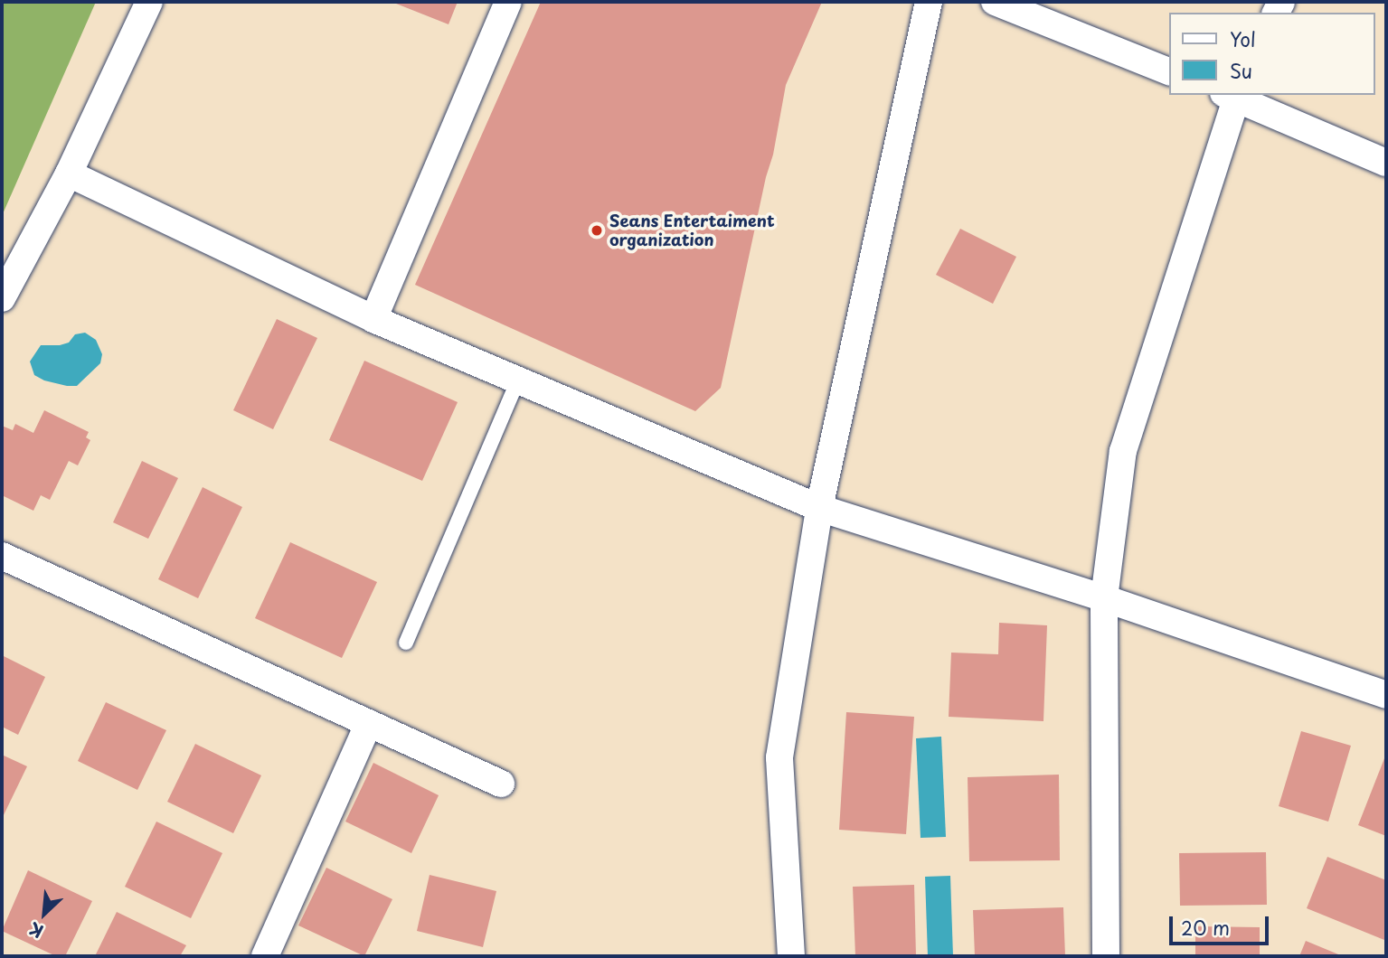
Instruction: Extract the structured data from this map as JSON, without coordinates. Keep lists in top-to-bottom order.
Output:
{
  "places": ["Seans Entertaiment organization"],
  "legend": ["Yol", "Su"],
  "scale_bar": "20 m",
  "north": "bottom left"
}
